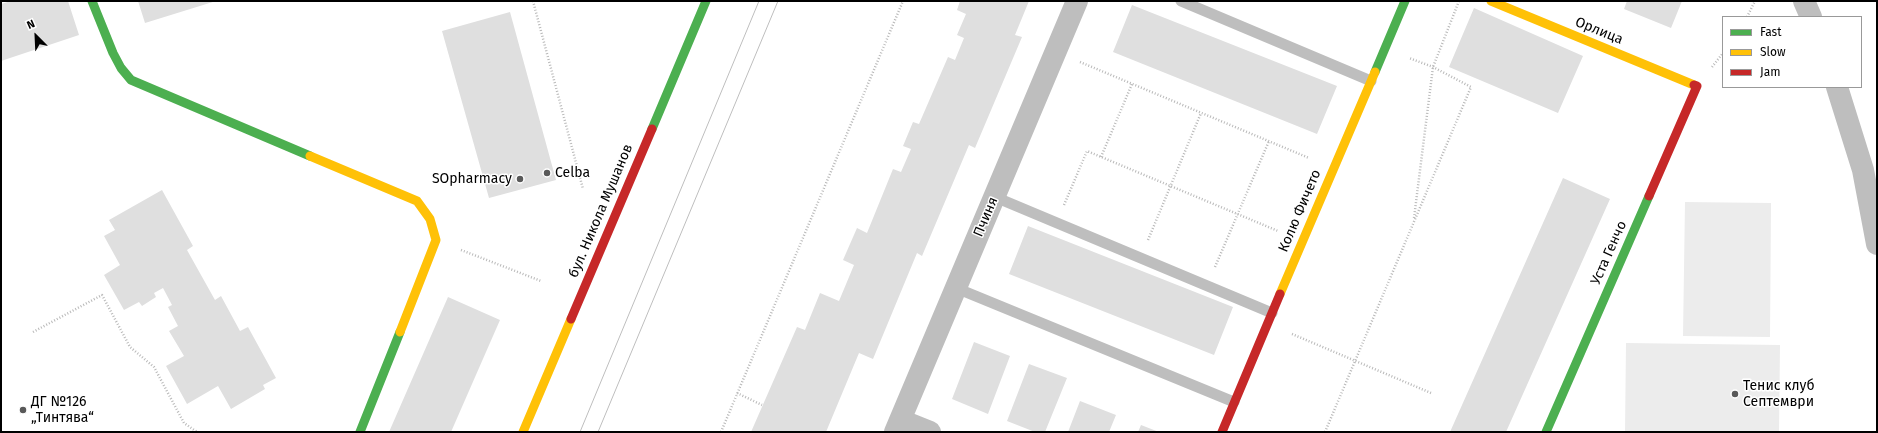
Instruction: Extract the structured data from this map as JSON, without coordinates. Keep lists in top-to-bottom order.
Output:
{
  "streets": {
    "street": [
      "Орлица",
      "бул. Никола Мушанов",
      "Колю Фичето",
      "Пчиня",
      "Уста Генчо"
    ]
  },
  "crossings": [
    ["Орлица", "Уста Генчо"]
  ],
  "places": [
    "Celba",
    "SOpharmacy",
    "Тенис клуб Септември",
    "ДГ №126 „Тинтява“"
  ],
  "legend": ["Fast", "Slow", "Jam"],
  "north": "top left"
}
